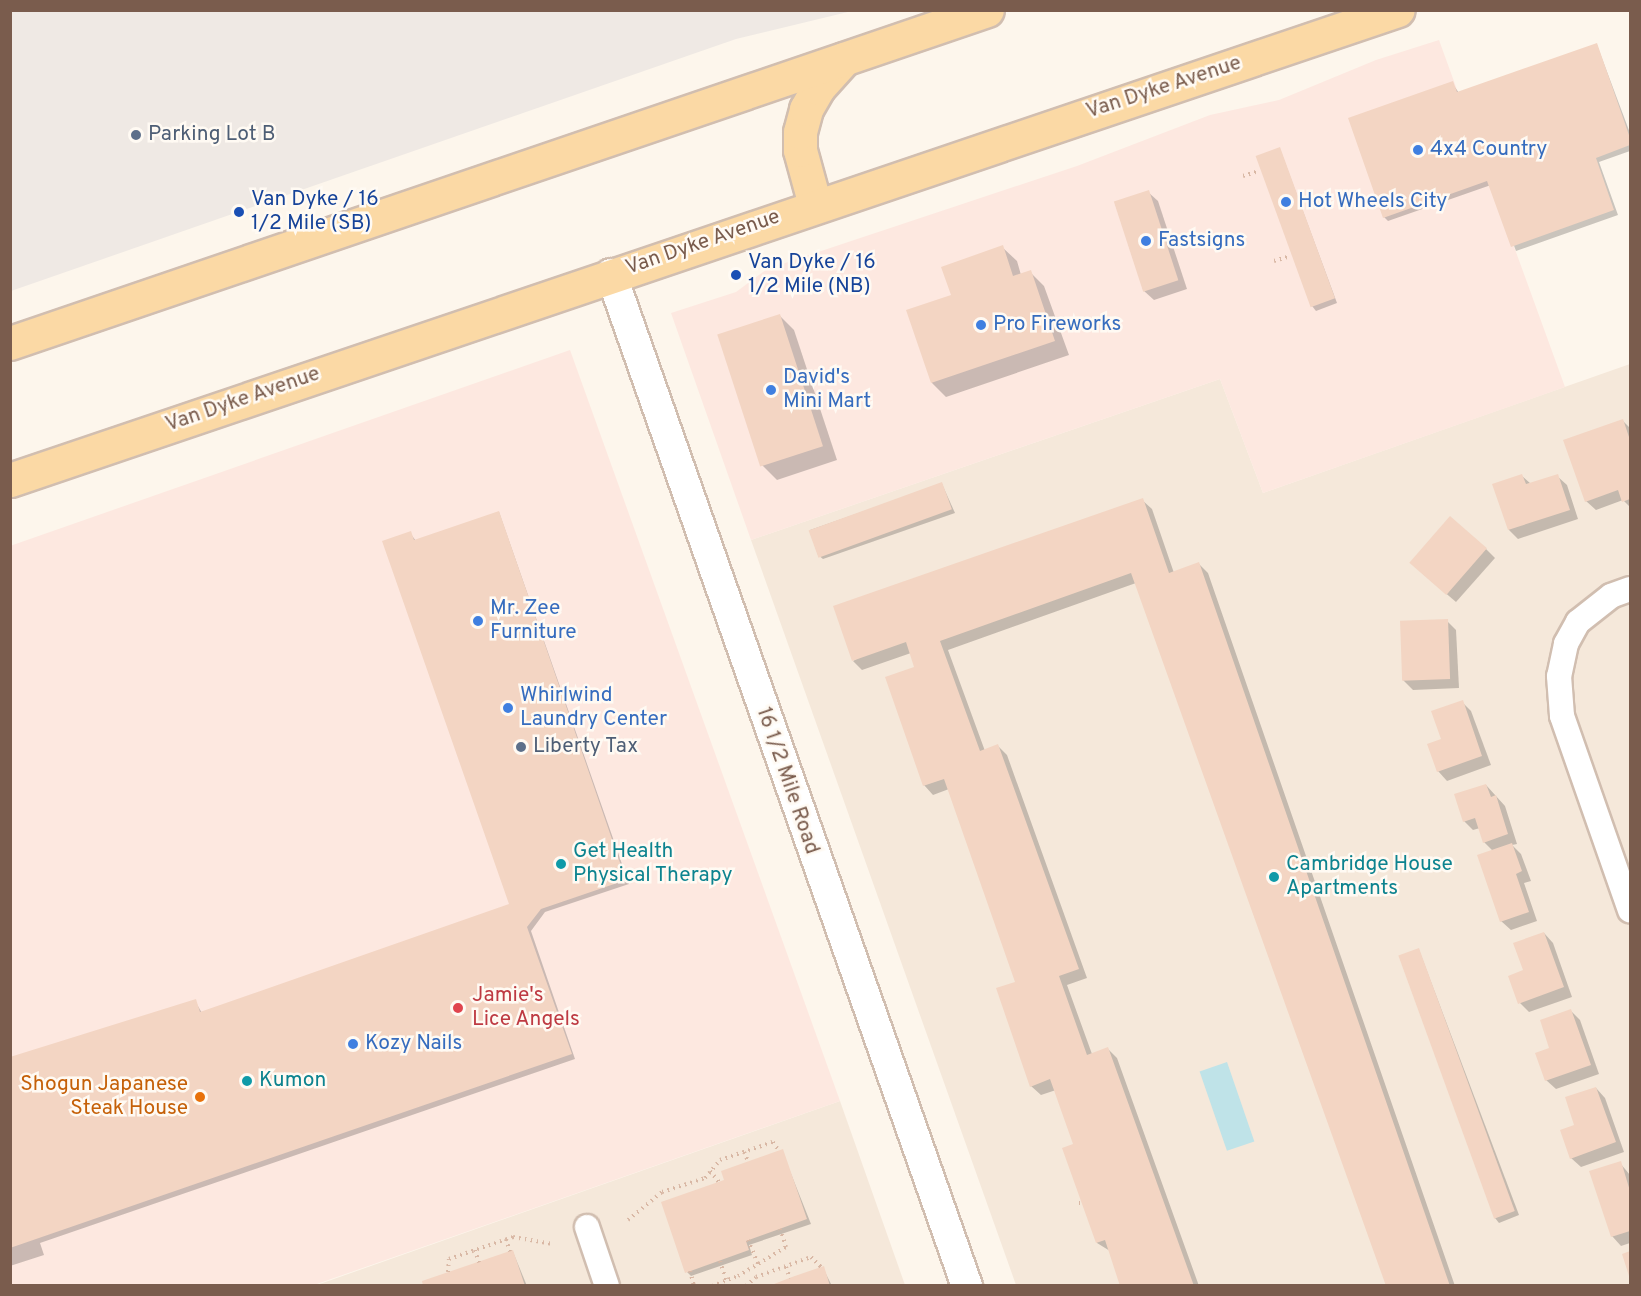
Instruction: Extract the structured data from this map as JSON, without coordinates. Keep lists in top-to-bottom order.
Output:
{
  "streets": {
    "main road": ["Van Dyke Avenue"],
    "street": ["16 1/2 Mile Road"]
  },
  "crossings": [
    ["Van Dyke Avenue", "16 1/2 Mile Road"]
  ],
  "places": [
    "Parking Lot B",
    "4x4 Country",
    "Hot Wheels City",
    "Van Dyke / 16 1/2 Mile (SB)",
    "Fastsigns",
    "Van Dyke / 16 1/2 Mile (NB)",
    "Pro Fireworks",
    "David's Mini Mart",
    "Mr. Zee Furniture",
    "Whirlwind Laundry Center",
    "Liberty Tax",
    "Get Health Physical Therapy",
    "Cambridge House Apartments",
    "Jamie's Lice Angels",
    "Kozy Nails",
    "Kumon",
    "Shogun Japanese Steak House"
  ]
}
